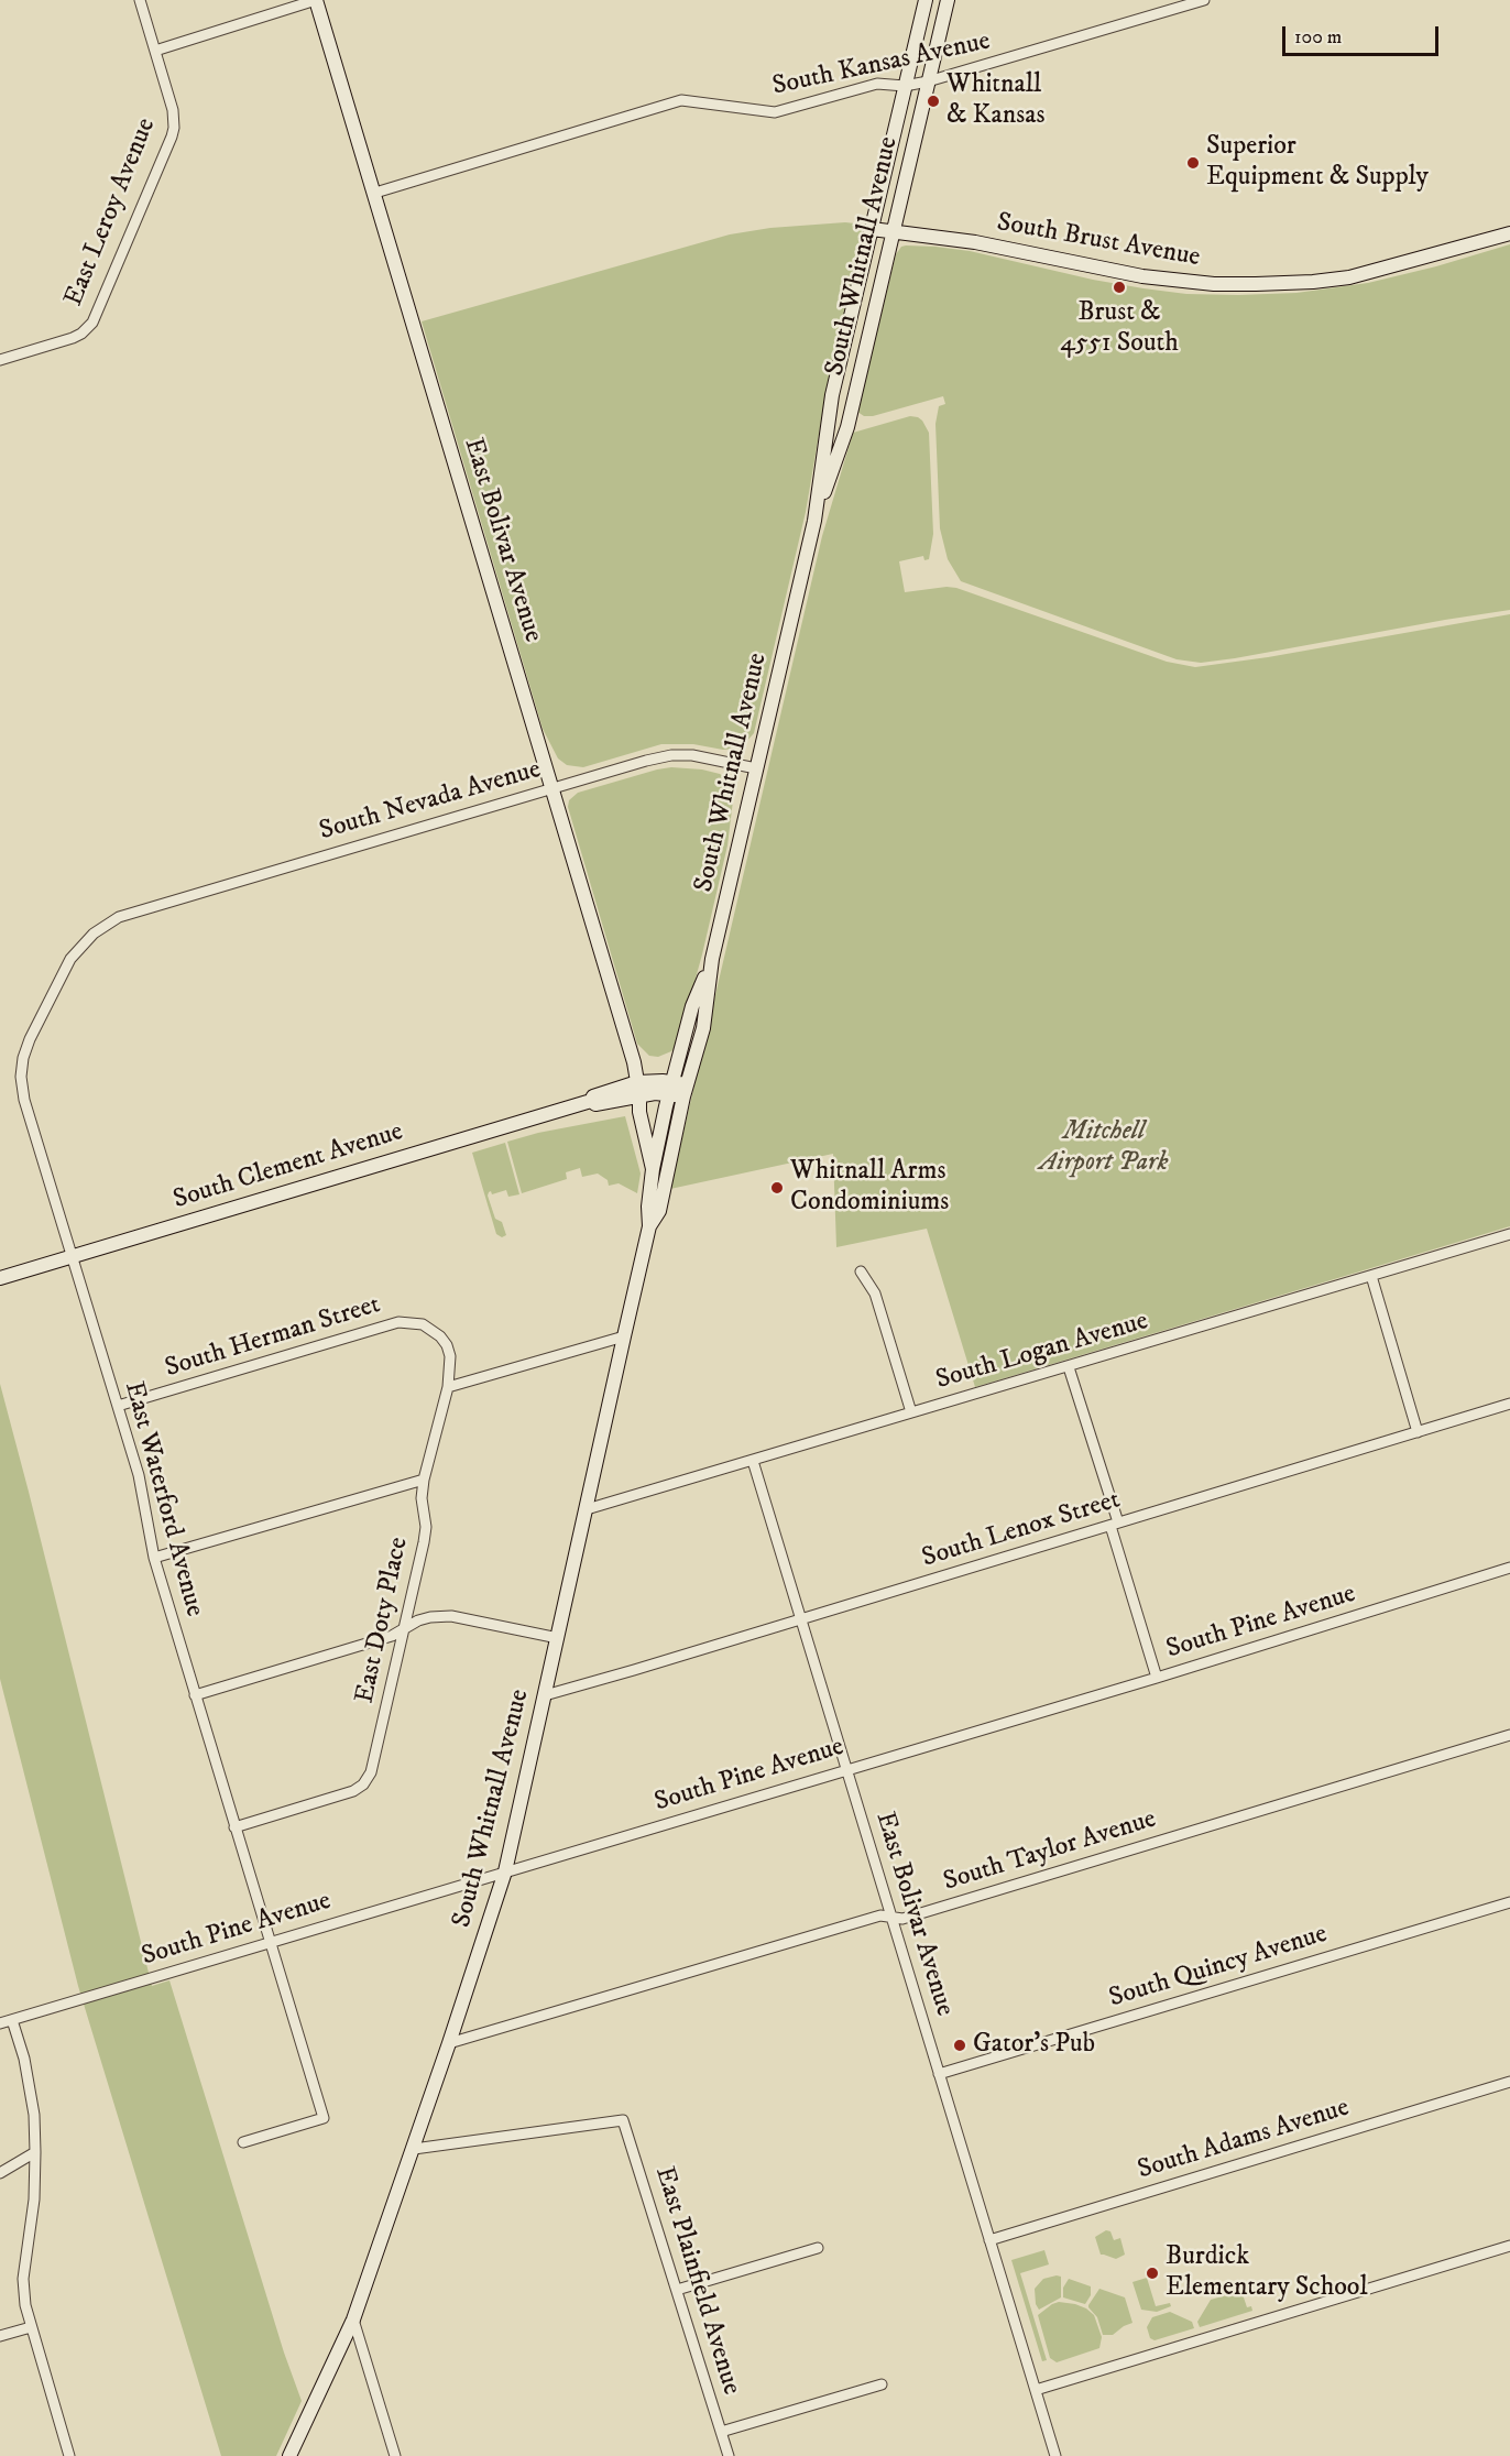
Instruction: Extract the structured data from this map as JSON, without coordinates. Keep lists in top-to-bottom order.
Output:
{
  "streets": {
    "street": [
      "South Kansas Avenue",
      "East Leroy Avenue",
      "South Brust Avenue",
      "South Whitnall Avenue",
      "East Bolivar Avenue",
      "South Nevada Avenue",
      "South Clement Avenue",
      "South Herman Street",
      "South Logan Avenue",
      "East Waterford Avenue",
      "South Lenox Street",
      "East Doty Place",
      "South Pine Avenue",
      "South Taylor Avenue",
      "South Quincy Avenue",
      "South Adams Avenue",
      "East Plainfield Avenue"
    ]
  },
  "crossings": [
    ["South Kansas Avenue", "South Whitnall Avenue"],
    ["South Kansas Avenue", "East Bolivar Avenue"],
    ["South Brust Avenue", "South Whitnall Avenue"],
    ["South Whitnall Avenue", "East Bolivar Avenue"],
    ["South Whitnall Avenue", "South Nevada Avenue"],
    ["South Whitnall Avenue", "South Clement Avenue"],
    ["South Whitnall Avenue", "South Logan Avenue"],
    ["South Whitnall Avenue", "South Lenox Street"],
    ["South Whitnall Avenue", "South Pine Avenue"],
    ["South Whitnall Avenue", "South Taylor Avenue"],
    ["South Whitnall Avenue", "East Plainfield Avenue"],
    ["East Bolivar Avenue", "South Nevada Avenue"],
    ["East Bolivar Avenue", "South Clement Avenue"],
    ["East Bolivar Avenue", "South Logan Avenue"],
    ["East Bolivar Avenue", "South Lenox Street"],
    ["East Bolivar Avenue", "South Pine Avenue"],
    ["East Bolivar Avenue", "South Taylor Avenue"],
    ["East Bolivar Avenue", "South Quincy Avenue"],
    ["East Bolivar Avenue", "South Adams Avenue"],
    ["South Nevada Avenue", "East Waterford Avenue"],
    ["South Clement Avenue", "East Waterford Avenue"],
    ["South Herman Street", "East Waterford Avenue"],
    ["South Herman Street", "East Doty Place"],
    ["East Waterford Avenue", "East Doty Place"],
    ["East Waterford Avenue", "South Pine Avenue"]
  ],
  "parks": ["Mitchell Airport Park"],
  "places": [
    "Whitnall & Kansas",
    "Superior Equipment & Supply",
    "Brust & 4551 South",
    "Whitnall Arms Condominiums",
    "Gator's Pub",
    "Burdick Elementary School"
  ],
  "scale_bar": "100 m"
}
